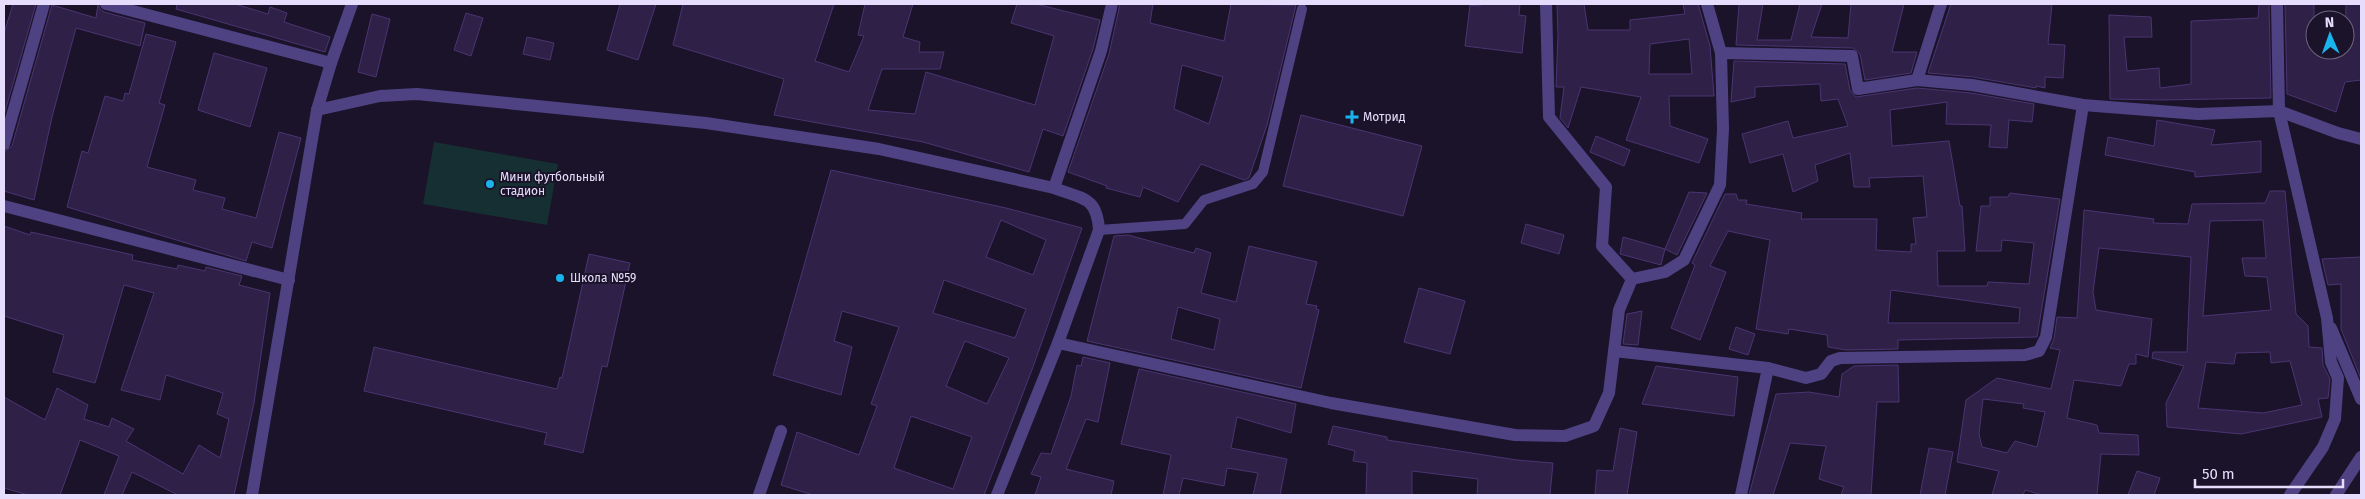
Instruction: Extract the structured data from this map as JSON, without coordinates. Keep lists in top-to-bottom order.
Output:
{
  "places": {
    "health": ["Мотрид"],
    "other": ["Мини футбольный стадион", "Школа №59"]
  },
  "scale_bar": "50 m",
  "north": "top"
}
